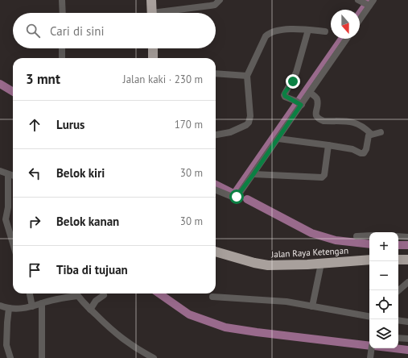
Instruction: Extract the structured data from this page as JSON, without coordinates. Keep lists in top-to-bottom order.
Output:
{
  "streets": {
    "highway": ["Jalan Raya Ketengan"]
  },
  "north": "bottom",
  "page": {
    "search": "Cari di sini",
    "heading": ["3 mnt", "Jalan kaki · 230 m"],
    "list": [
      ["Lurus", "170 m"],
      ["Belok kiri", "30 m"],
      ["Belok kanan", "30 m"],
      "Tiba di tujuan"
    ],
    "map_buttons": ["+", "−"]
  }
}
